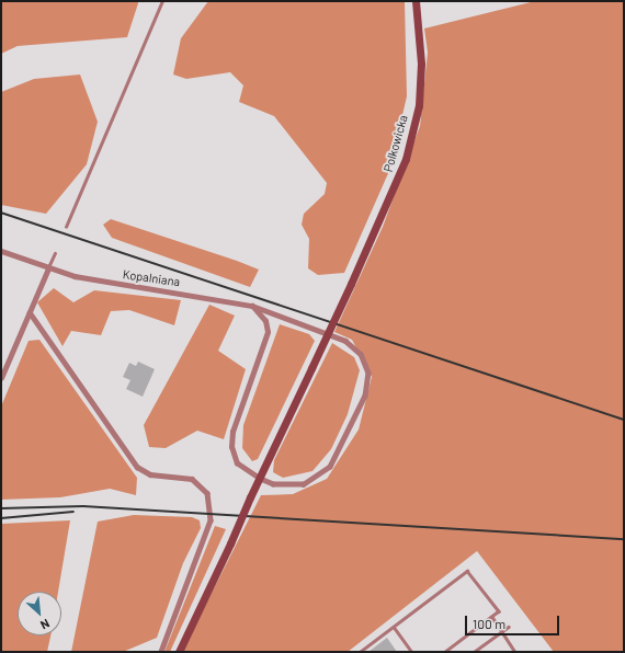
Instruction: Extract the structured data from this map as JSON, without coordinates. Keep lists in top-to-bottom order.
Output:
{
  "streets": {
    "main road": ["Polkowicka"],
    "street": ["Kopalniana"]
  },
  "crossings": [
    ["Polkowicka", "Kopalniana"]
  ],
  "scale_bar": "100 m",
  "north": "bottom right"
}
